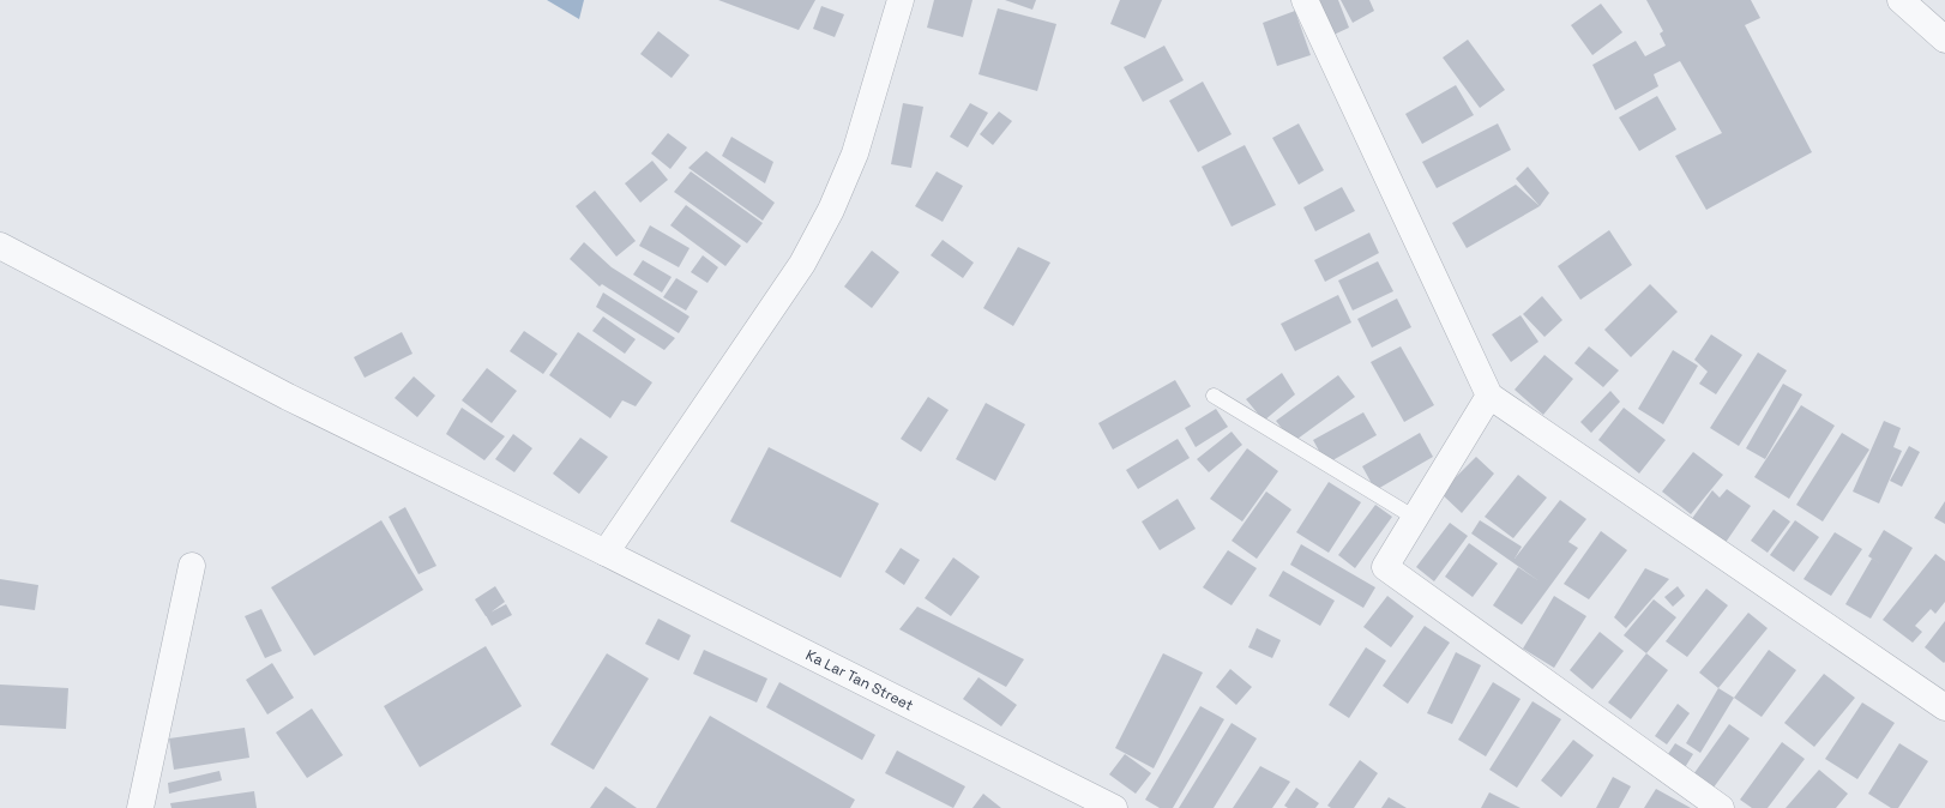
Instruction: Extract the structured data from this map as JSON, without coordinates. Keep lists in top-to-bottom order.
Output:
{
  "streets": {
    "street": ["Ka Lar Tan Street"]
  }
}
